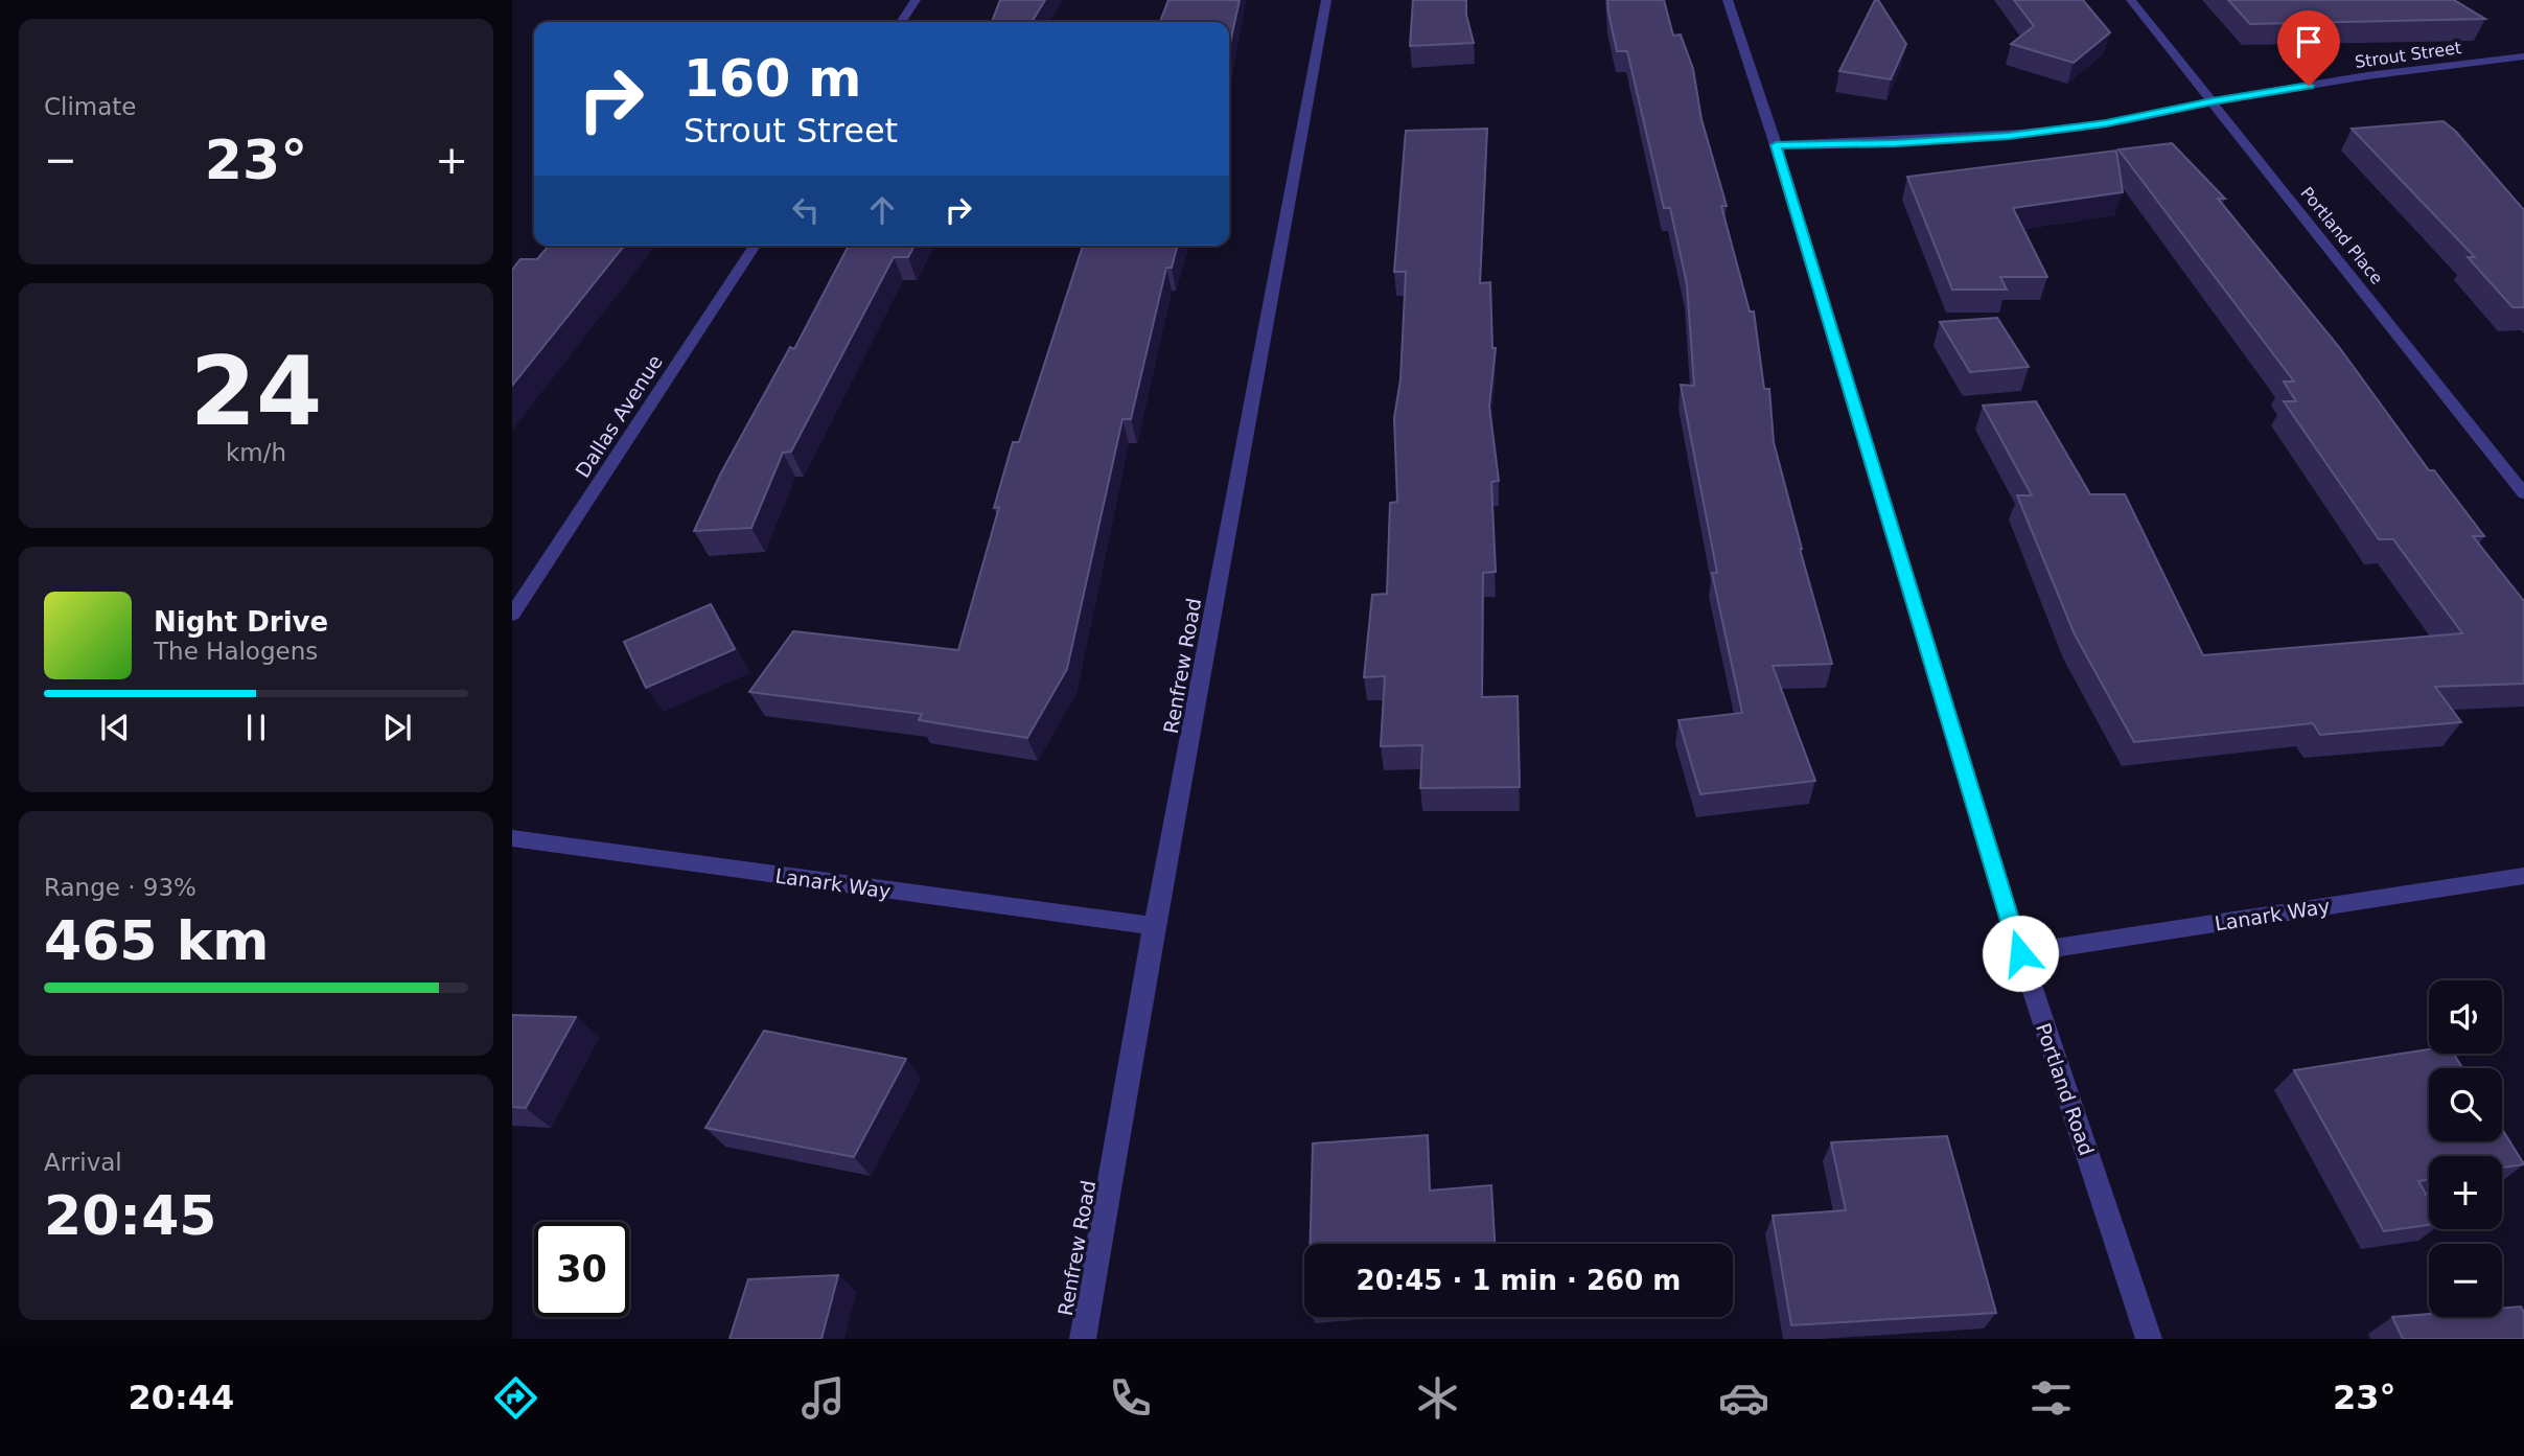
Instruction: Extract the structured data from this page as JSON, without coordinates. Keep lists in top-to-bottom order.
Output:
{
  "streets": {
    "street": [
      "Strout Street",
      "Portland Place",
      "Dallas Avenue",
      "Renfrew Road",
      "Lanark Way",
      "Portland Road"
    ]
  },
  "crossings": [
    ["Strout Street", "Portland Place"],
    ["Strout Street", "Portland Road"],
    ["Renfrew Road", "Lanark Way"],
    ["Lanark Way", "Portland Road"]
  ],
  "page": {
    "tile": [
      "Climate",
      ["24", "km/h"],
      ["Range · 93%", "465 km"],
      ["Arrival", "20:45"]
    ],
    "turn": ["160 m", "Strout Street"],
    "heat": ["−", "23°", "+"],
    "song": ["Night Drive", "The Halogens"],
    "map_buttons": ["+", "−"],
    "limit": "30",
    "trip": "20:45 · 1 min · 260 m",
    "tabs": ["20:44", "23°"]
  }
}
